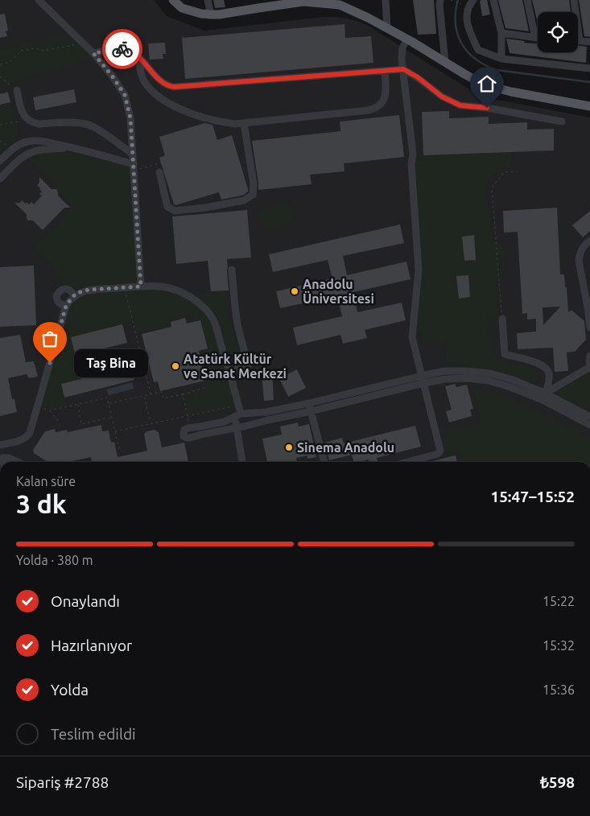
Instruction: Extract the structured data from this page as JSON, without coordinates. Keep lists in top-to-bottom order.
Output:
{
  "places": [
    "Anadolu Üniversitesi",
    "Taş Bina",
    "Atatürk Kültür ve Sanat Merkezi",
    "Sinema Anadolu"
  ],
  "page": {
    "bubble": "Taş Bina",
    "heading": ["3 dk", "Kalan süre", "15:47–15:52"],
    "panel": ["Sipariş #2788", "₺598"],
    "bar": "Yolda · 380 m",
    "list": [
      ["Onaylandı", "15:22"],
      ["Hazırlanıyor", "15:32"],
      ["Yolda", "15:36"],
      "Teslim edildi"
    ]
  }
}
